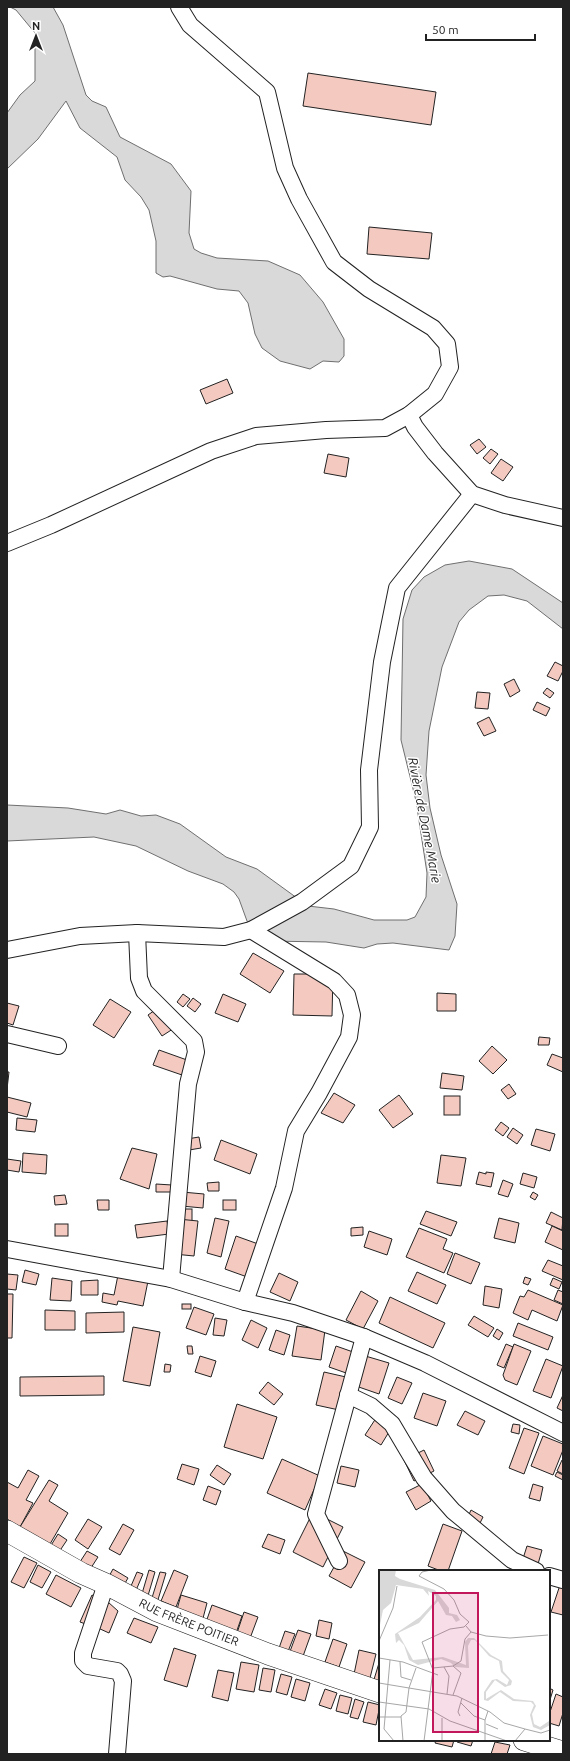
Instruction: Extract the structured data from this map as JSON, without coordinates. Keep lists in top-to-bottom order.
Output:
{
  "streets": {
    "main road": ["RUE FRÈRE POITIER"]
  },
  "water": ["Rivière de Dame Marie"],
  "scale_bar": "50 m",
  "north": "top"
}
